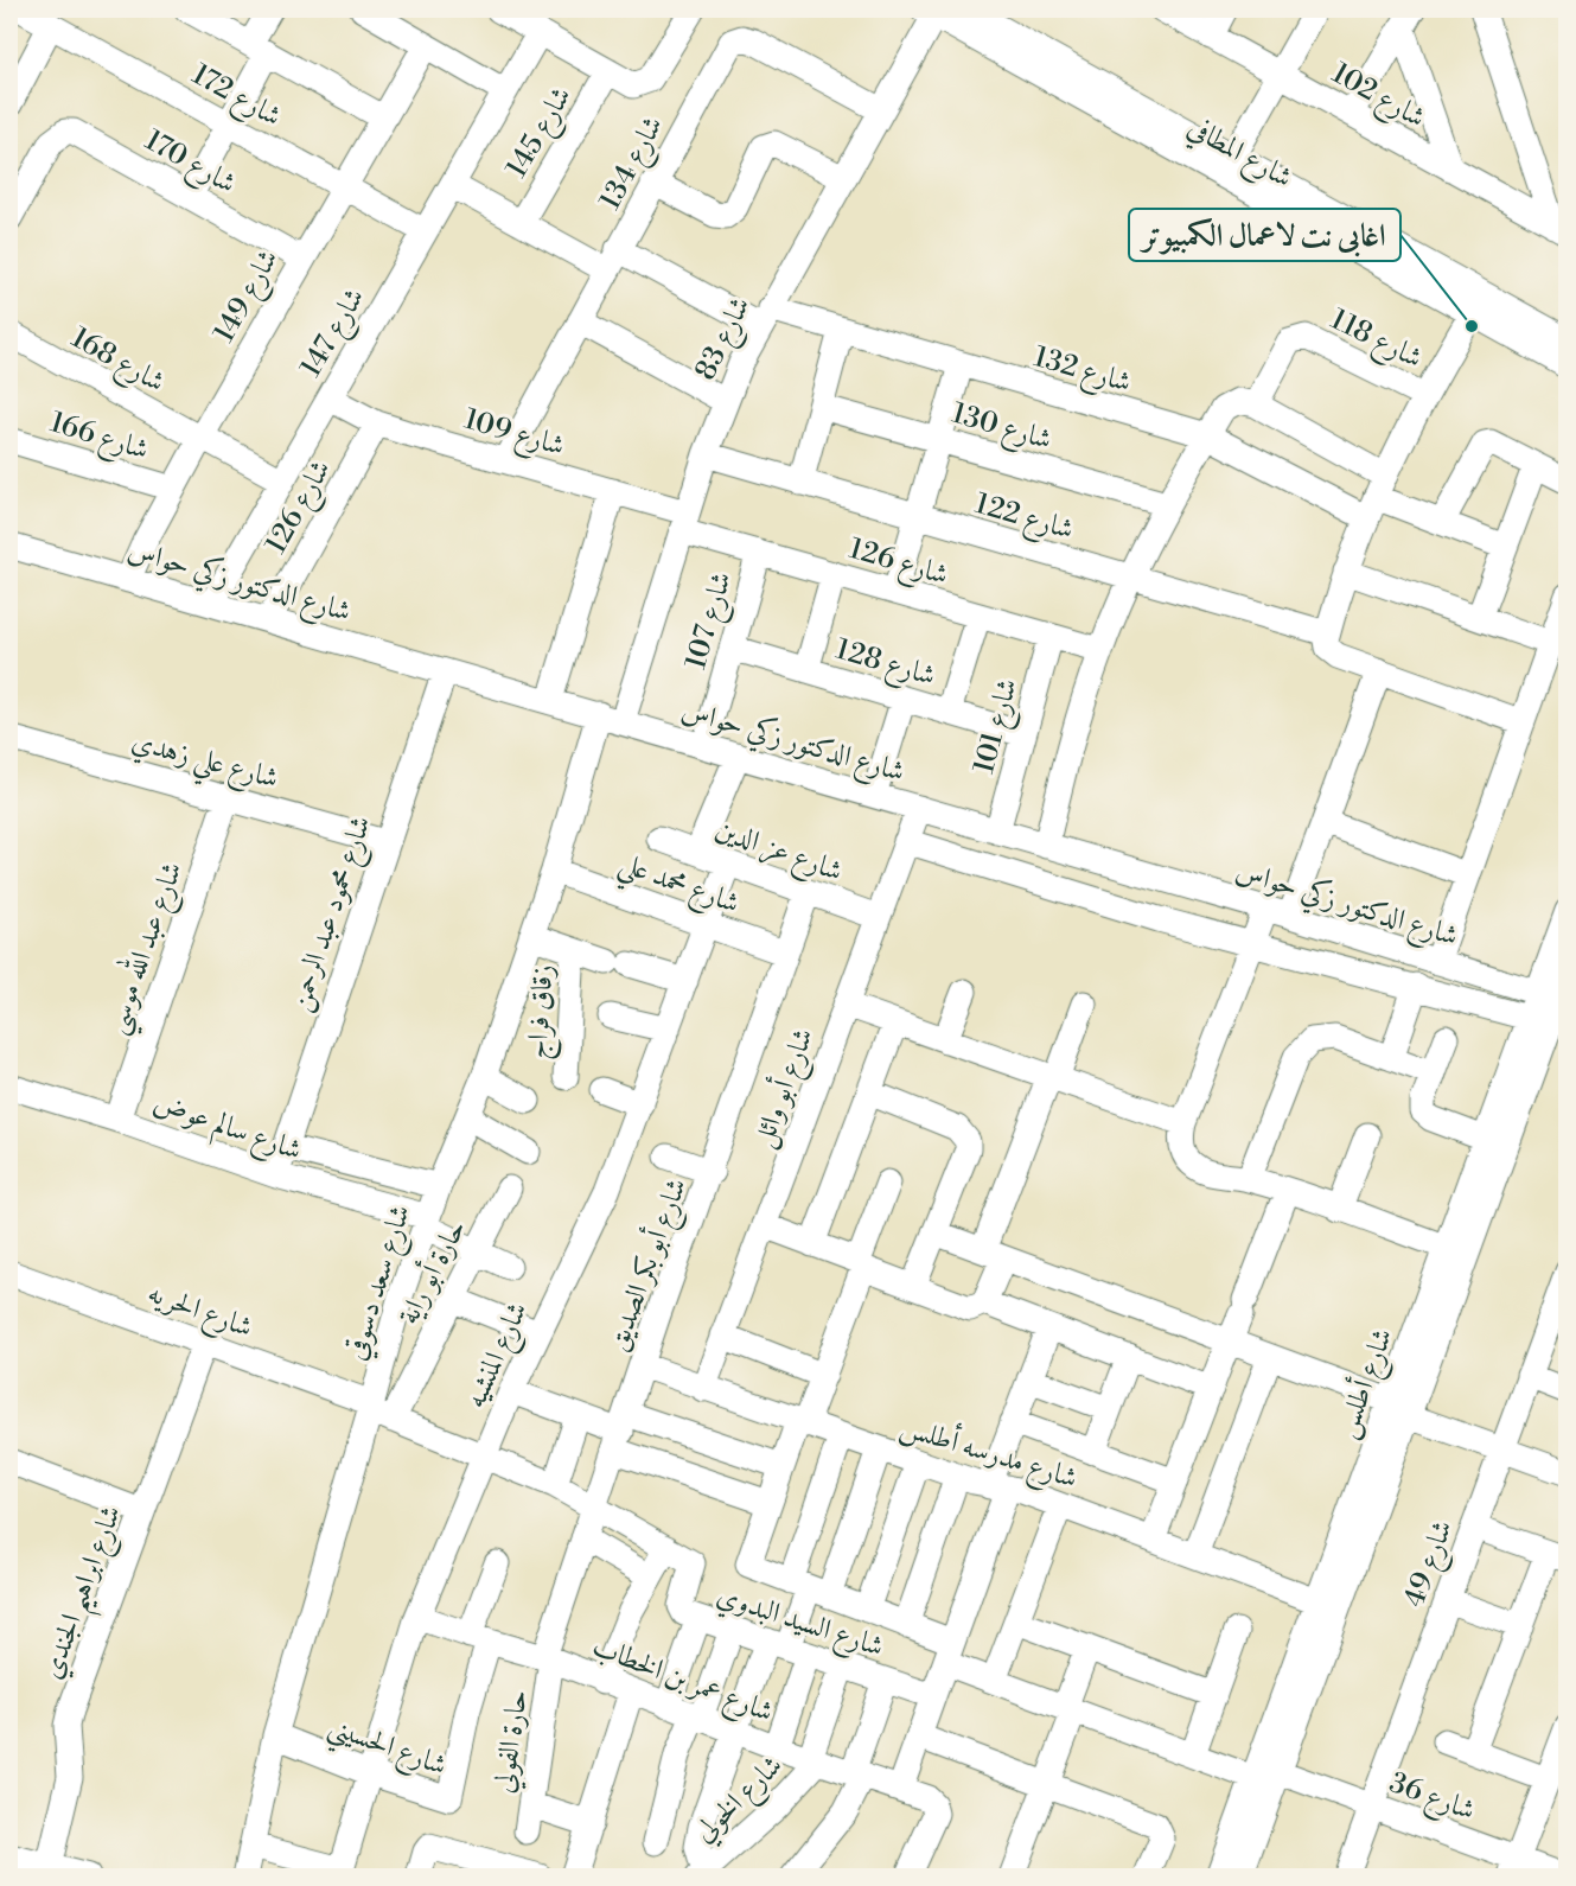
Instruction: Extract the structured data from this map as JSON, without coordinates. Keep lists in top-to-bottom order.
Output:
{
  "streets": {
    "street": [
      "شارع 172",
      "شارع 102",
      "شارع 145",
      "شارع المطافي",
      "شارع 170",
      "شارع 134",
      "شارع 149",
      "شارع 147",
      "شارع 83",
      "شارع 118",
      "شارع 168",
      "شارع 132",
      "شارع 130",
      "شارع 109",
      "شارع 166",
      "شارع 126",
      "شارع 122",
      "شارع الدكتور زكي حواس",
      "شارع 107",
      "شارع 128",
      "شارع 101",
      "شارع علي زهدي",
      "شارع عز الدين",
      "شارع محمد علي",
      "شارع محمود عبد الرحمن",
      "شارع عبد الله موسي",
      "زقاق فراج",
      "شارع أبو وائل",
      "شارع سالم عوض",
      "شارع أبو بكر الصديق",
      "حارة أبو راية",
      "شارع سعد دسوقي",
      "شارع الحريه",
      "شارع المنشيه",
      "شارع أطلس",
      "شارع مدرسه أطلس",
      "شارع 49",
      "شارع ابراهيم الجندي",
      "شارع السيد البدوي",
      "شارع عمر بن الخطاب",
      "حارة الفولي",
      "شارع الحسيني",
      "شارع 36",
      "شارع الخولي"
    ]
  },
  "crossings": [
    ["شارع 172", "شارع 149"],
    ["شارع 172", "شارع 147"],
    ["شارع 145", "شارع 132"],
    ["شارع المطافي", "شارع 83"],
    ["شارع 170", "شارع 149"],
    ["شارع 134", "شارع 83"],
    ["شارع 134", "شارع 132"],
    ["شارع 134", "شارع 109"],
    ["شارع 149", "شارع 168"],
    ["شارع 149", "شارع 166"],
    ["شارع 149", "شارع الدكتور زكي حواس"],
    ["شارع 147", "شارع 168"],
    ["شارع 147", "شارع 132"],
    ["شارع 147", "شارع 109"],
    ["شارع 147", "شارع الدكتور زكي حواس"],
    ["شارع 83", "شارع 132"],
    ["شارع 83", "شارع 109"],
    ["شارع 83", "شارع 126"],
    ["شارع 83", "شارع 122"],
    ["شارع 83", "شارع الدكتور زكي حواس"],
    ["شارع 83", "شارع سعد دسوقي"],
    ["شارع 109", "شارع 126"],
    ["شارع 126", "شارع الدكتور زكي حواس"],
    ["شارع 126", "شارع 107"],
    ["شارع 126", "شارع 101"],
    ["شارع الدكتور زكي حواس", "شارع 107"],
    ["شارع الدكتور زكي حواس", "شارع 101"],
    ["شارع الدكتور زكي حواس", "شارع محمود عبد الرحمن"],
    ["شارع الدكتور زكي حواس", "شارع أبو وائل"],
    ["شارع الدكتور زكي حواس", "شارع سعد دسوقي"],
    ["شارع الدكتور زكي حواس", "شارع أطلس"],
    ["شارع 107", "شارع 128"],
    ["شارع 128", "شارع 101"],
    ["شارع علي زهدي", "شارع محمود عبد الرحمن"],
    ["شارع علي زهدي", "شارع عبد الله موسي"],
    ["شارع عز الدين", "شارع أبو وائل"],
    ["شارع عز الدين", "شارع أبو بكر الصديق"],
    ["شارع عز الدين", "شارع المنشيه"],
    ["شارع محمد علي", "شارع أبو بكر الصديق"],
    ["شارع محمد علي", "شارع سعد دسوقي"],
    ["شارع محمد علي", "شارع المنشيه"],
    ["شارع محمود عبد الرحمن", "شارع سالم عوض"],
    ["شارع عبد الله موسي", "شارع سالم عوض"],
    ["شارع أبو وائل", "شارع مدرسه أطلس"],
    ["شارع سالم عوض", "حارة أبو راية"],
    ["شارع سالم عوض", "شارع سعد دسوقي"],
    ["شارع أبو بكر الصديق", "شارع الحريه"],
    ["شارع أبو بكر الصديق", "شارع مدرسه أطلس"],
    ["شارع أبو بكر الصديق", "شارع السيد البدوي"],
    ["شارع أبو بكر الصديق", "شارع عمر بن الخطاب"],
    ["شارع أبو بكر الصديق", "حارة الفولي"],
    ["حارة أبو راية", "شارع سعد دسوقي"],
    ["حارة أبو راية", "شارع الحريه"],
    ["شارع سعد دسوقي", "شارع الحريه"],
    ["شارع سعد دسوقي", "شارع الحسيني"],
    ["شارع الحريه", "شارع المنشيه"],
    ["شارع الحريه", "شارع ابراهيم الجندي"],
    ["شارع الحريه", "شارع السيد البدوي"],
    ["شارع المنشيه", "شارع عمر بن الخطاب"],
    ["شارع المنشيه", "شارع الحسيني"],
    ["شارع أطلس", "شارع مدرسه أطلس"],
    ["شارع أطلس", "شارع 36"],
    ["شارع 49", "شارع 36"],
    ["شارع عمر بن الخطاب", "حارة الفولي"],
    ["شارع عمر بن الخطاب", "شارع الحسيني"],
    ["شارع عمر بن الخطاب", "شارع الخولي"]
  ],
  "places": ["اغابى نت لاعمال الكمبيوتر"]
}
